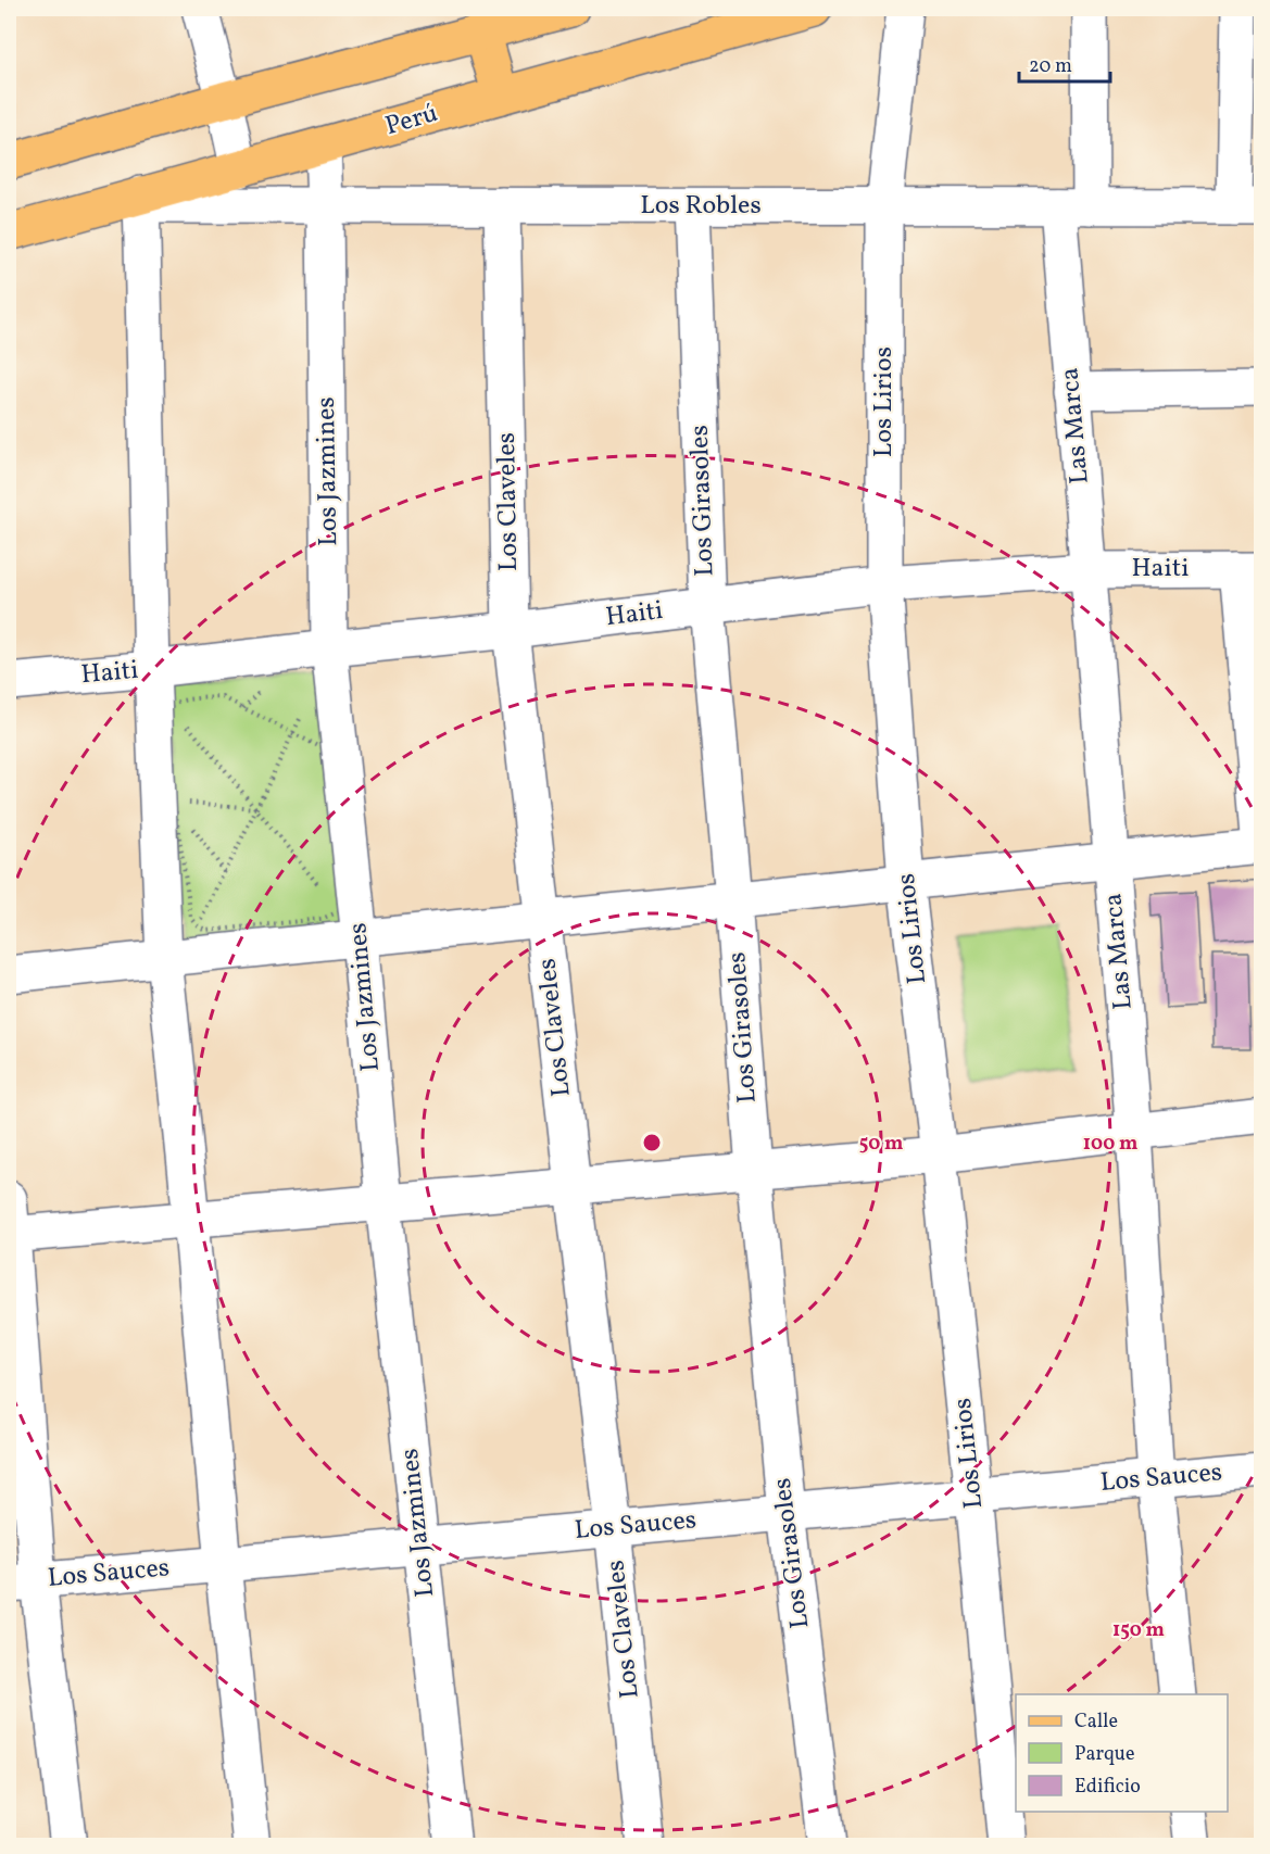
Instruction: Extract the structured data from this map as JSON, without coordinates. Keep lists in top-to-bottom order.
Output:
{
  "streets": {
    "main road": ["Perú"],
    "street": [
      "Los Robles",
      "Los Lirios",
      "Las Marca",
      "Los Jazmines",
      "Los Girasoles",
      "Los Claveles",
      "Haiti",
      "Los Sauces"
    ]
  },
  "crossings": [
    ["Perú", "Los Robles"],
    ["Perú", "Los Jazmines"],
    ["Los Robles", "Los Lirios"],
    ["Los Robles", "Las Marca"],
    ["Los Robles", "Los Jazmines"],
    ["Los Robles", "Los Girasoles"],
    ["Los Robles", "Los Claveles"],
    ["Los Lirios", "Haiti"],
    ["Los Lirios", "Los Sauces"],
    ["Las Marca", "Haiti"],
    ["Las Marca", "Los Sauces"],
    ["Los Jazmines", "Haiti"],
    ["Los Jazmines", "Los Sauces"],
    ["Los Girasoles", "Haiti"],
    ["Los Girasoles", "Los Sauces"],
    ["Los Claveles", "Haiti"],
    ["Los Claveles", "Los Sauces"]
  ],
  "legend": ["Calle", "Parque", "Edificio"],
  "scale_bar": "20 m",
  "rings": ["50 m", "100 m", "150 m"]
}
